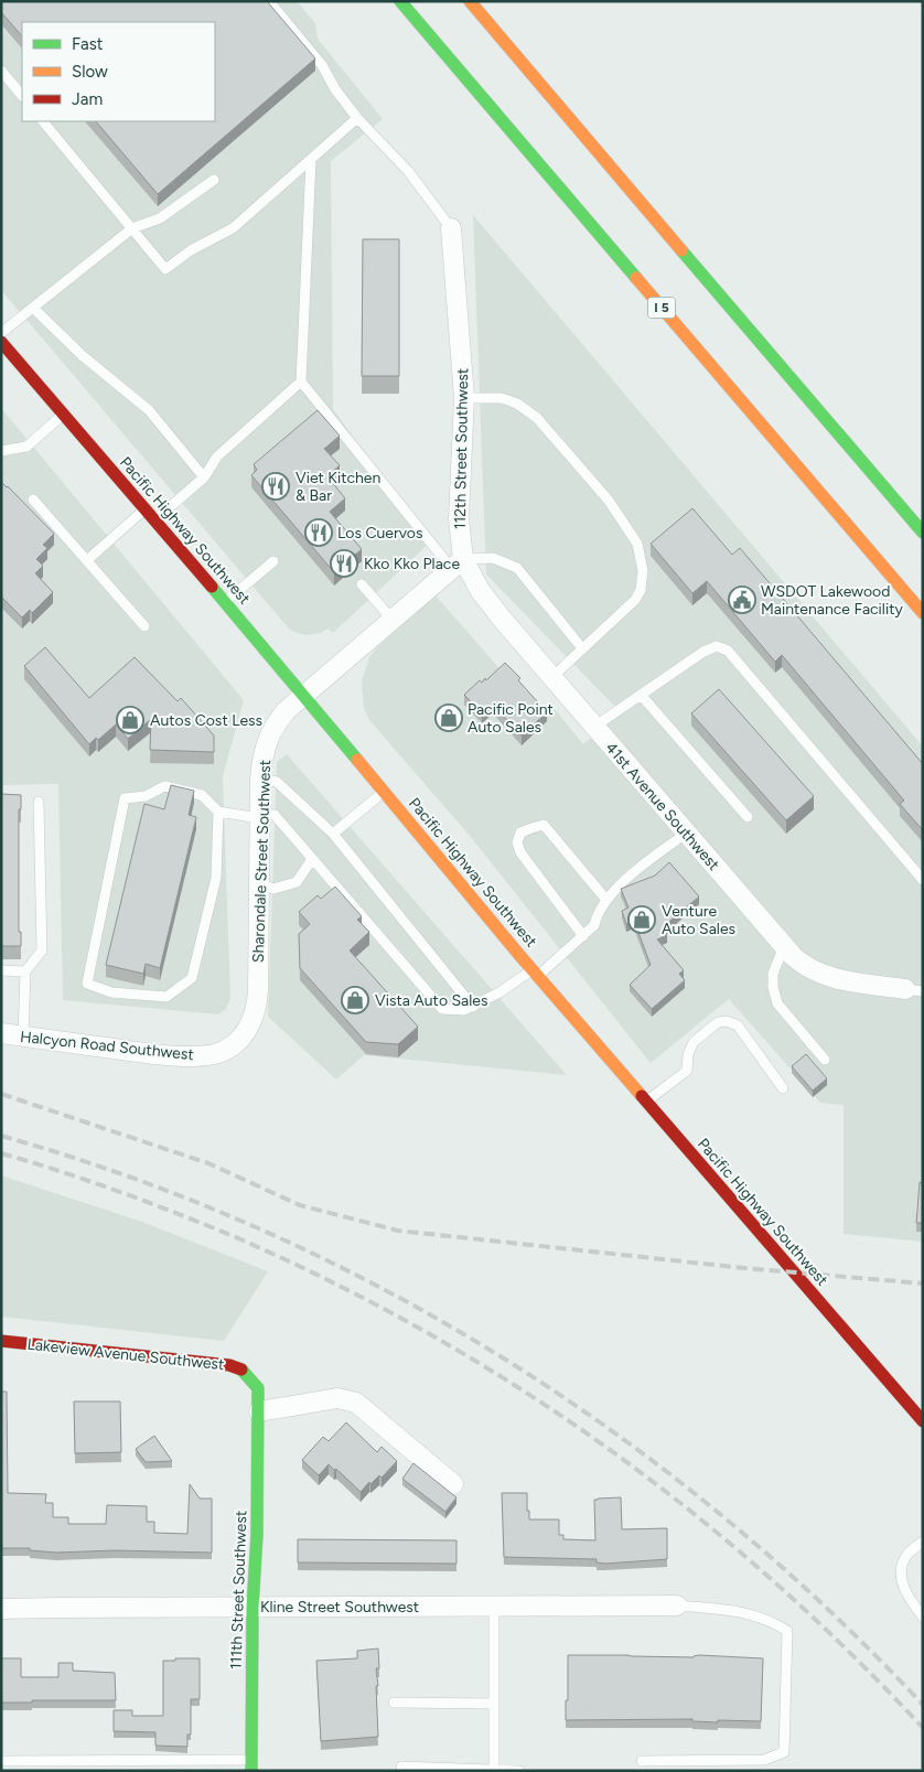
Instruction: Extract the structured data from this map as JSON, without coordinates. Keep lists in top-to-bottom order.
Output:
{
  "streets": {
    "main road": [
      "I 5",
      "Pacific Highway Southwest",
      "Lakeview Avenue Southwest",
      "111th Street Southwest"
    ],
    "street": [
      "112th Street Southwest",
      "41st Avenue Southwest",
      "Sharondale Street Southwest",
      "Halcyon Road Southwest",
      "Kline Street Southwest"
    ]
  },
  "crossings": [
    ["112th Street Southwest", "41st Avenue Southwest"],
    ["Pacific Highway Southwest", "Sharondale Street Southwest"],
    ["Sharondale Street Southwest", "Halcyon Road Southwest"],
    ["Lakeview Avenue Southwest", "111th Street Southwest"],
    ["111th Street Southwest", "Kline Street Southwest"]
  ],
  "places": {
    "restaurant": ["Viet Kitchen & Bar", "Los Cuervos", "Kko Kko Place"],
    "public building": ["WSDOT Lakewood Maintenance Facility"],
    "shop": [
      "Pacific Point Auto Sales",
      "Autos Cost Less",
      "Venture Auto Sales",
      "Vista Auto Sales"
    ]
  },
  "legend": ["Fast", "Slow", "Jam"]
}
